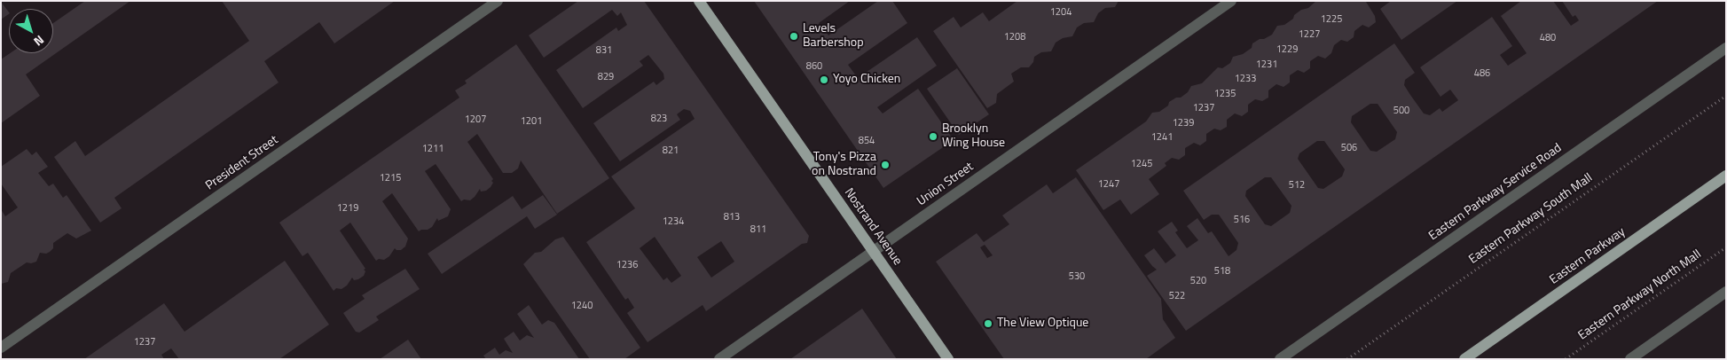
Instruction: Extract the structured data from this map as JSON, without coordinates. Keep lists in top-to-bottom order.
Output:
{
  "streets": {
    "main road": ["Nostrand Avenue", "Eastern Parkway"],
    "street": ["President Street", "Union Street", "Eastern Parkway Service Road"],
    "path": ["Eastern Parkway South Mall", "Eastern Parkway North Mall"]
  },
  "crossings": [
    ["Union Street", "Nostrand Avenue"]
  ],
  "places": [
    "Levels Barbershop",
    "Yoyo Chicken",
    "Brooklyn Wing House",
    "Tony's Pizza on Nostrand",
    "The View Optique"
  ],
  "house_numbers": [
    "1204",
    "1225",
    "1227",
    "1208",
    "480",
    "1229",
    "831",
    "1231",
    "860",
    "486",
    "829",
    "1233",
    "1235",
    "1237",
    "500",
    "823",
    "1207",
    "1201",
    "1239",
    "1241",
    "854",
    "506",
    "1211",
    "821",
    "1245",
    "1215",
    "1247",
    "512",
    "1219",
    "813",
    "516",
    "1234",
    "811",
    "1236",
    "518",
    "530",
    "520",
    "522",
    "1240",
    "1237"
  ],
  "north": "bottom right"
}
